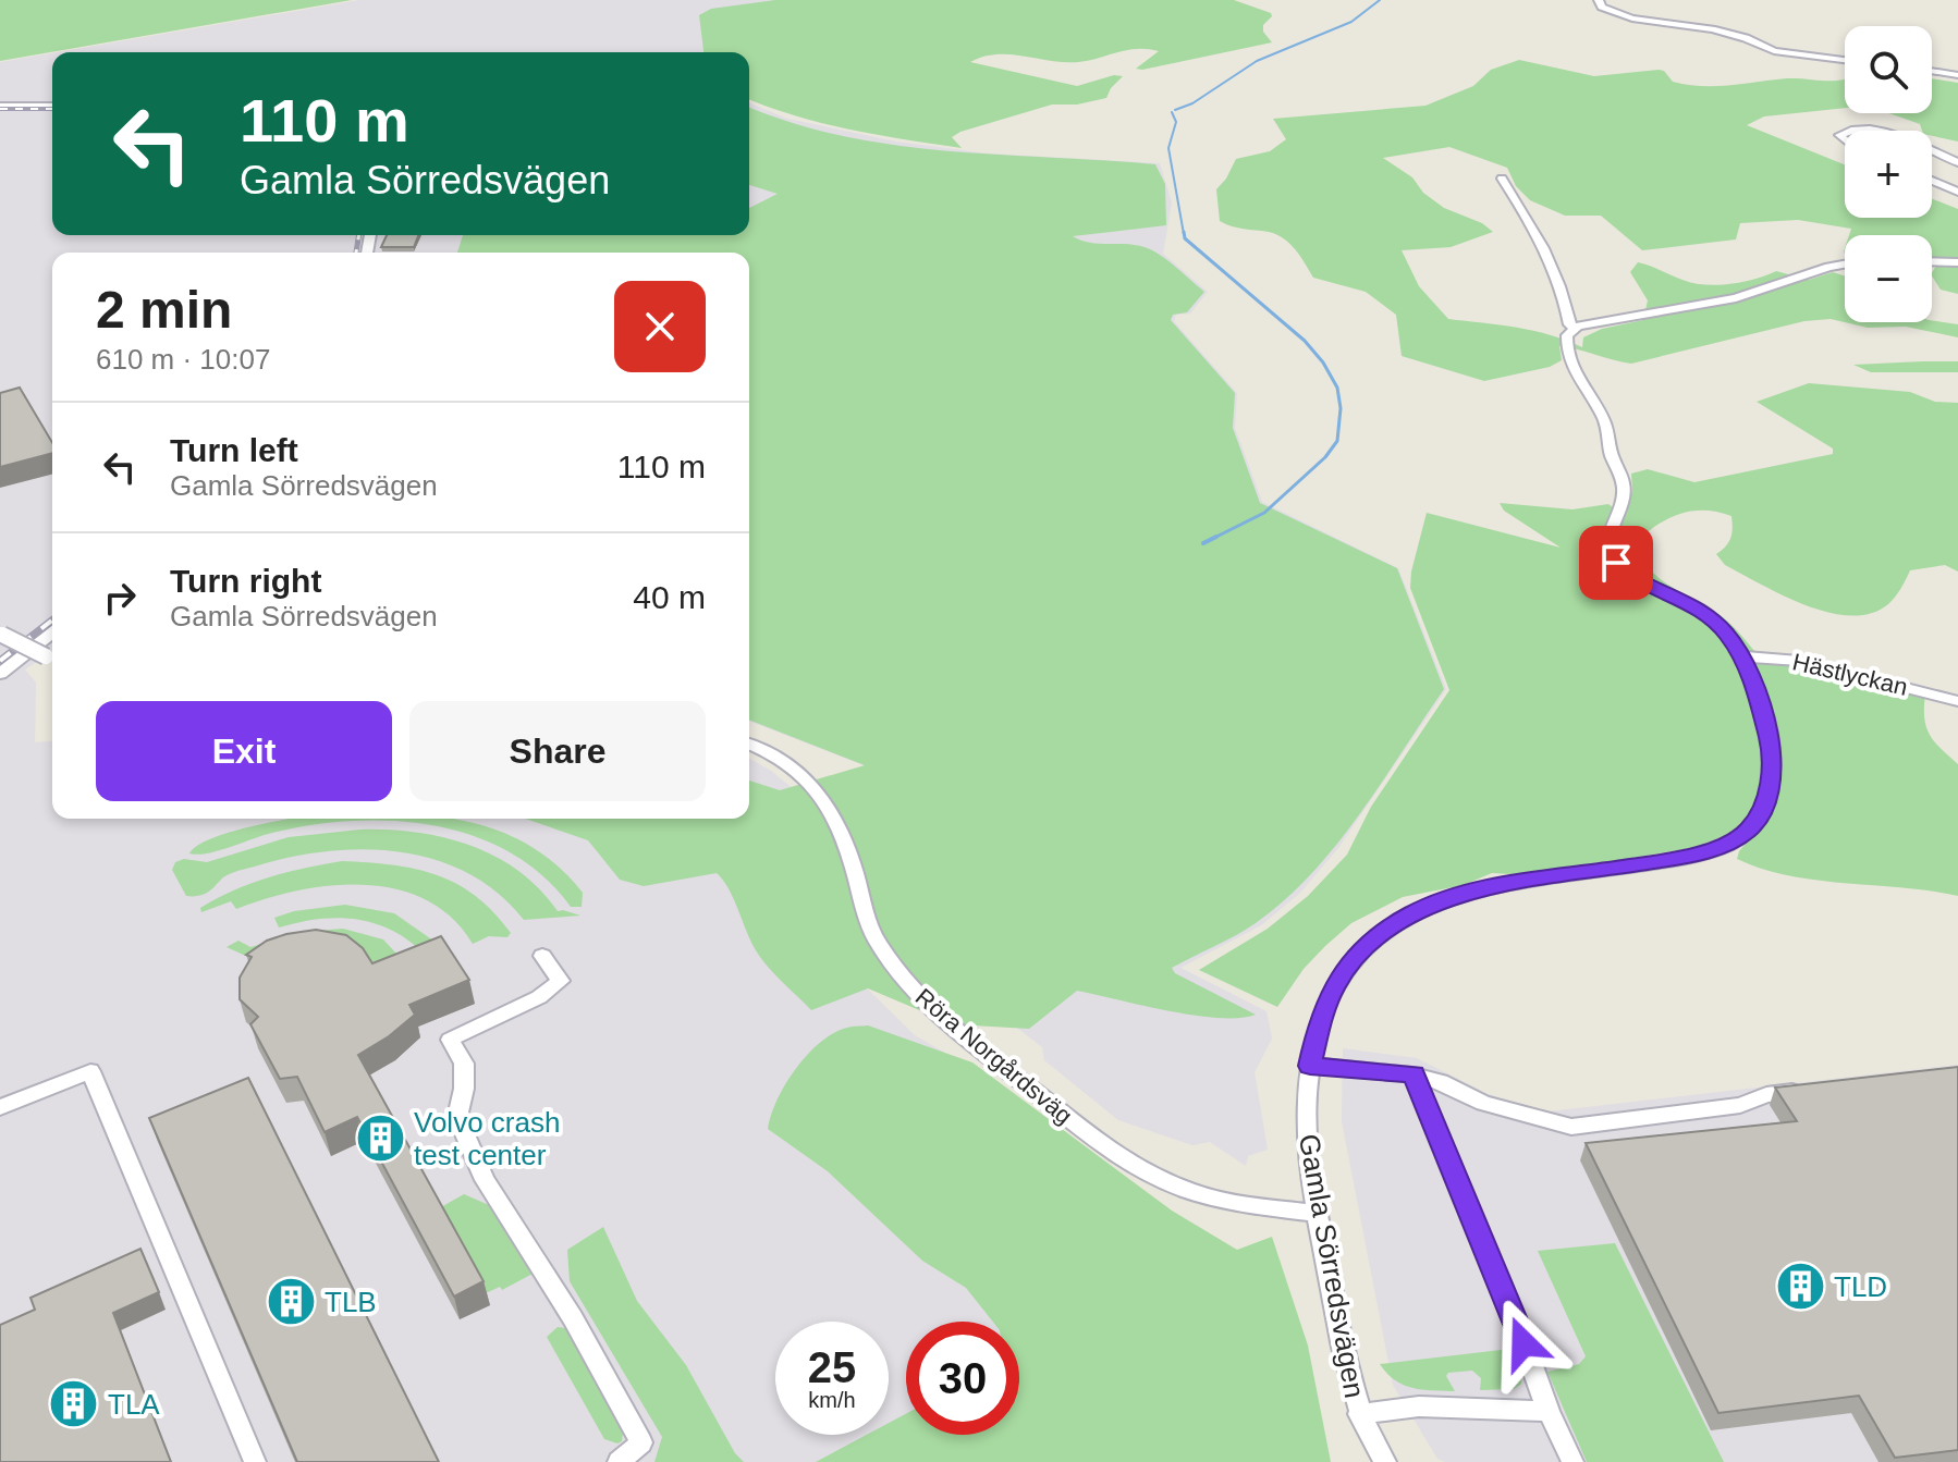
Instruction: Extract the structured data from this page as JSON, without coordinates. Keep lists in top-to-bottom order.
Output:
{
  "streets": {
    "street": ["Hästlyckan", "Röra Norgårdsväg", "Gamla Sörredsvägen"]
  },
  "crossings": [
    ["Hästlyckan", "Gamla Sörredsvägen"],
    ["Röra Norgårdsväg", "Gamla Sörredsvägen"]
  ],
  "places": {
    "building": [
      "Volvo crash test center",
      "TLD",
      "TLB",
      "TLA"
    ]
  },
  "page": {
    "map_buttons": ["+", "−"],
    "turn": ["110 m", "Gamla Sörredsvägen"],
    "heading": ["2 min", "610 m · 10:07"],
    "list": [
      {
        "name": "Turn left",
        "note": "Gamla Sörredsvägen",
        "value": "110 m"
      },
      {
        "name": "Turn right",
        "note": "Gamla Sörredsvägen",
        "value": "40 m"
      }
    ],
    "buttons": ["Exit", "Share"],
    "speed": "25 km/h",
    "limit": "30"
  }
}
